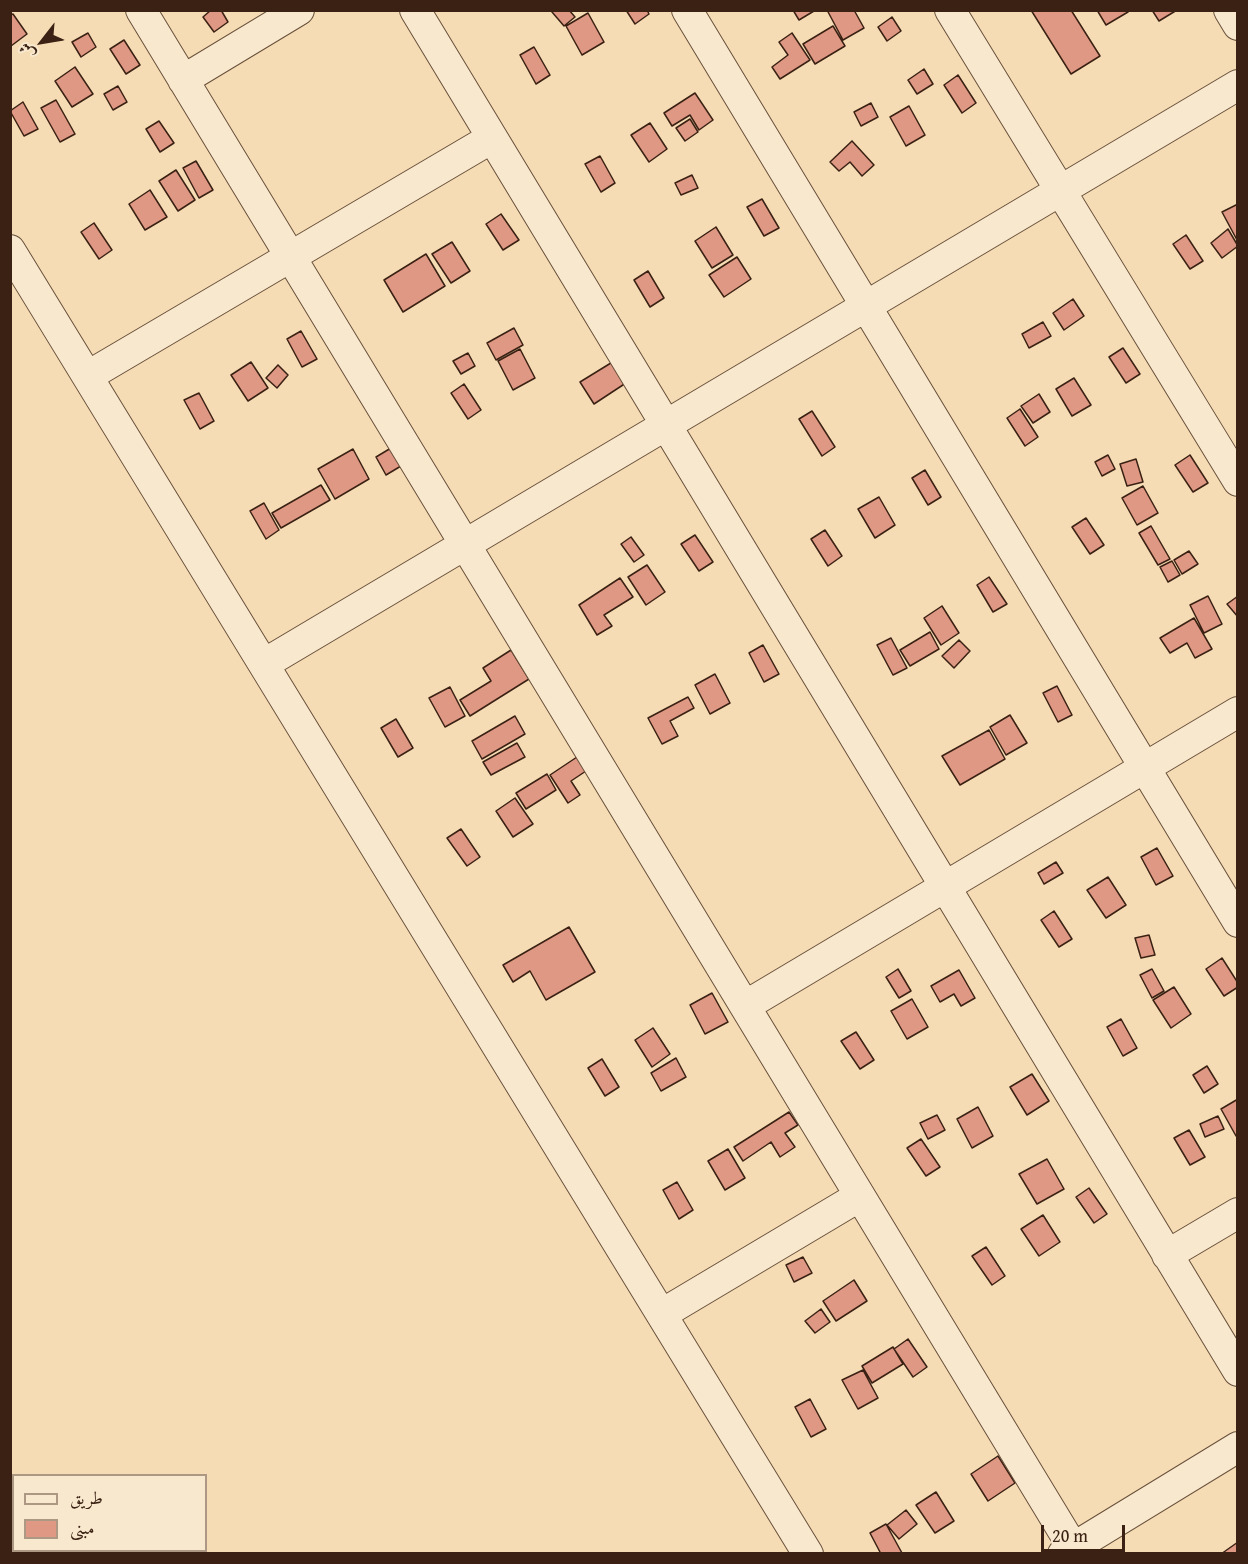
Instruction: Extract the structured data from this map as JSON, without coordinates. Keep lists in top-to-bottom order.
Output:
{
  "legend": ["طريق", "مبنى"],
  "scale_bar": "20 m",
  "north": "bottom left"
}
